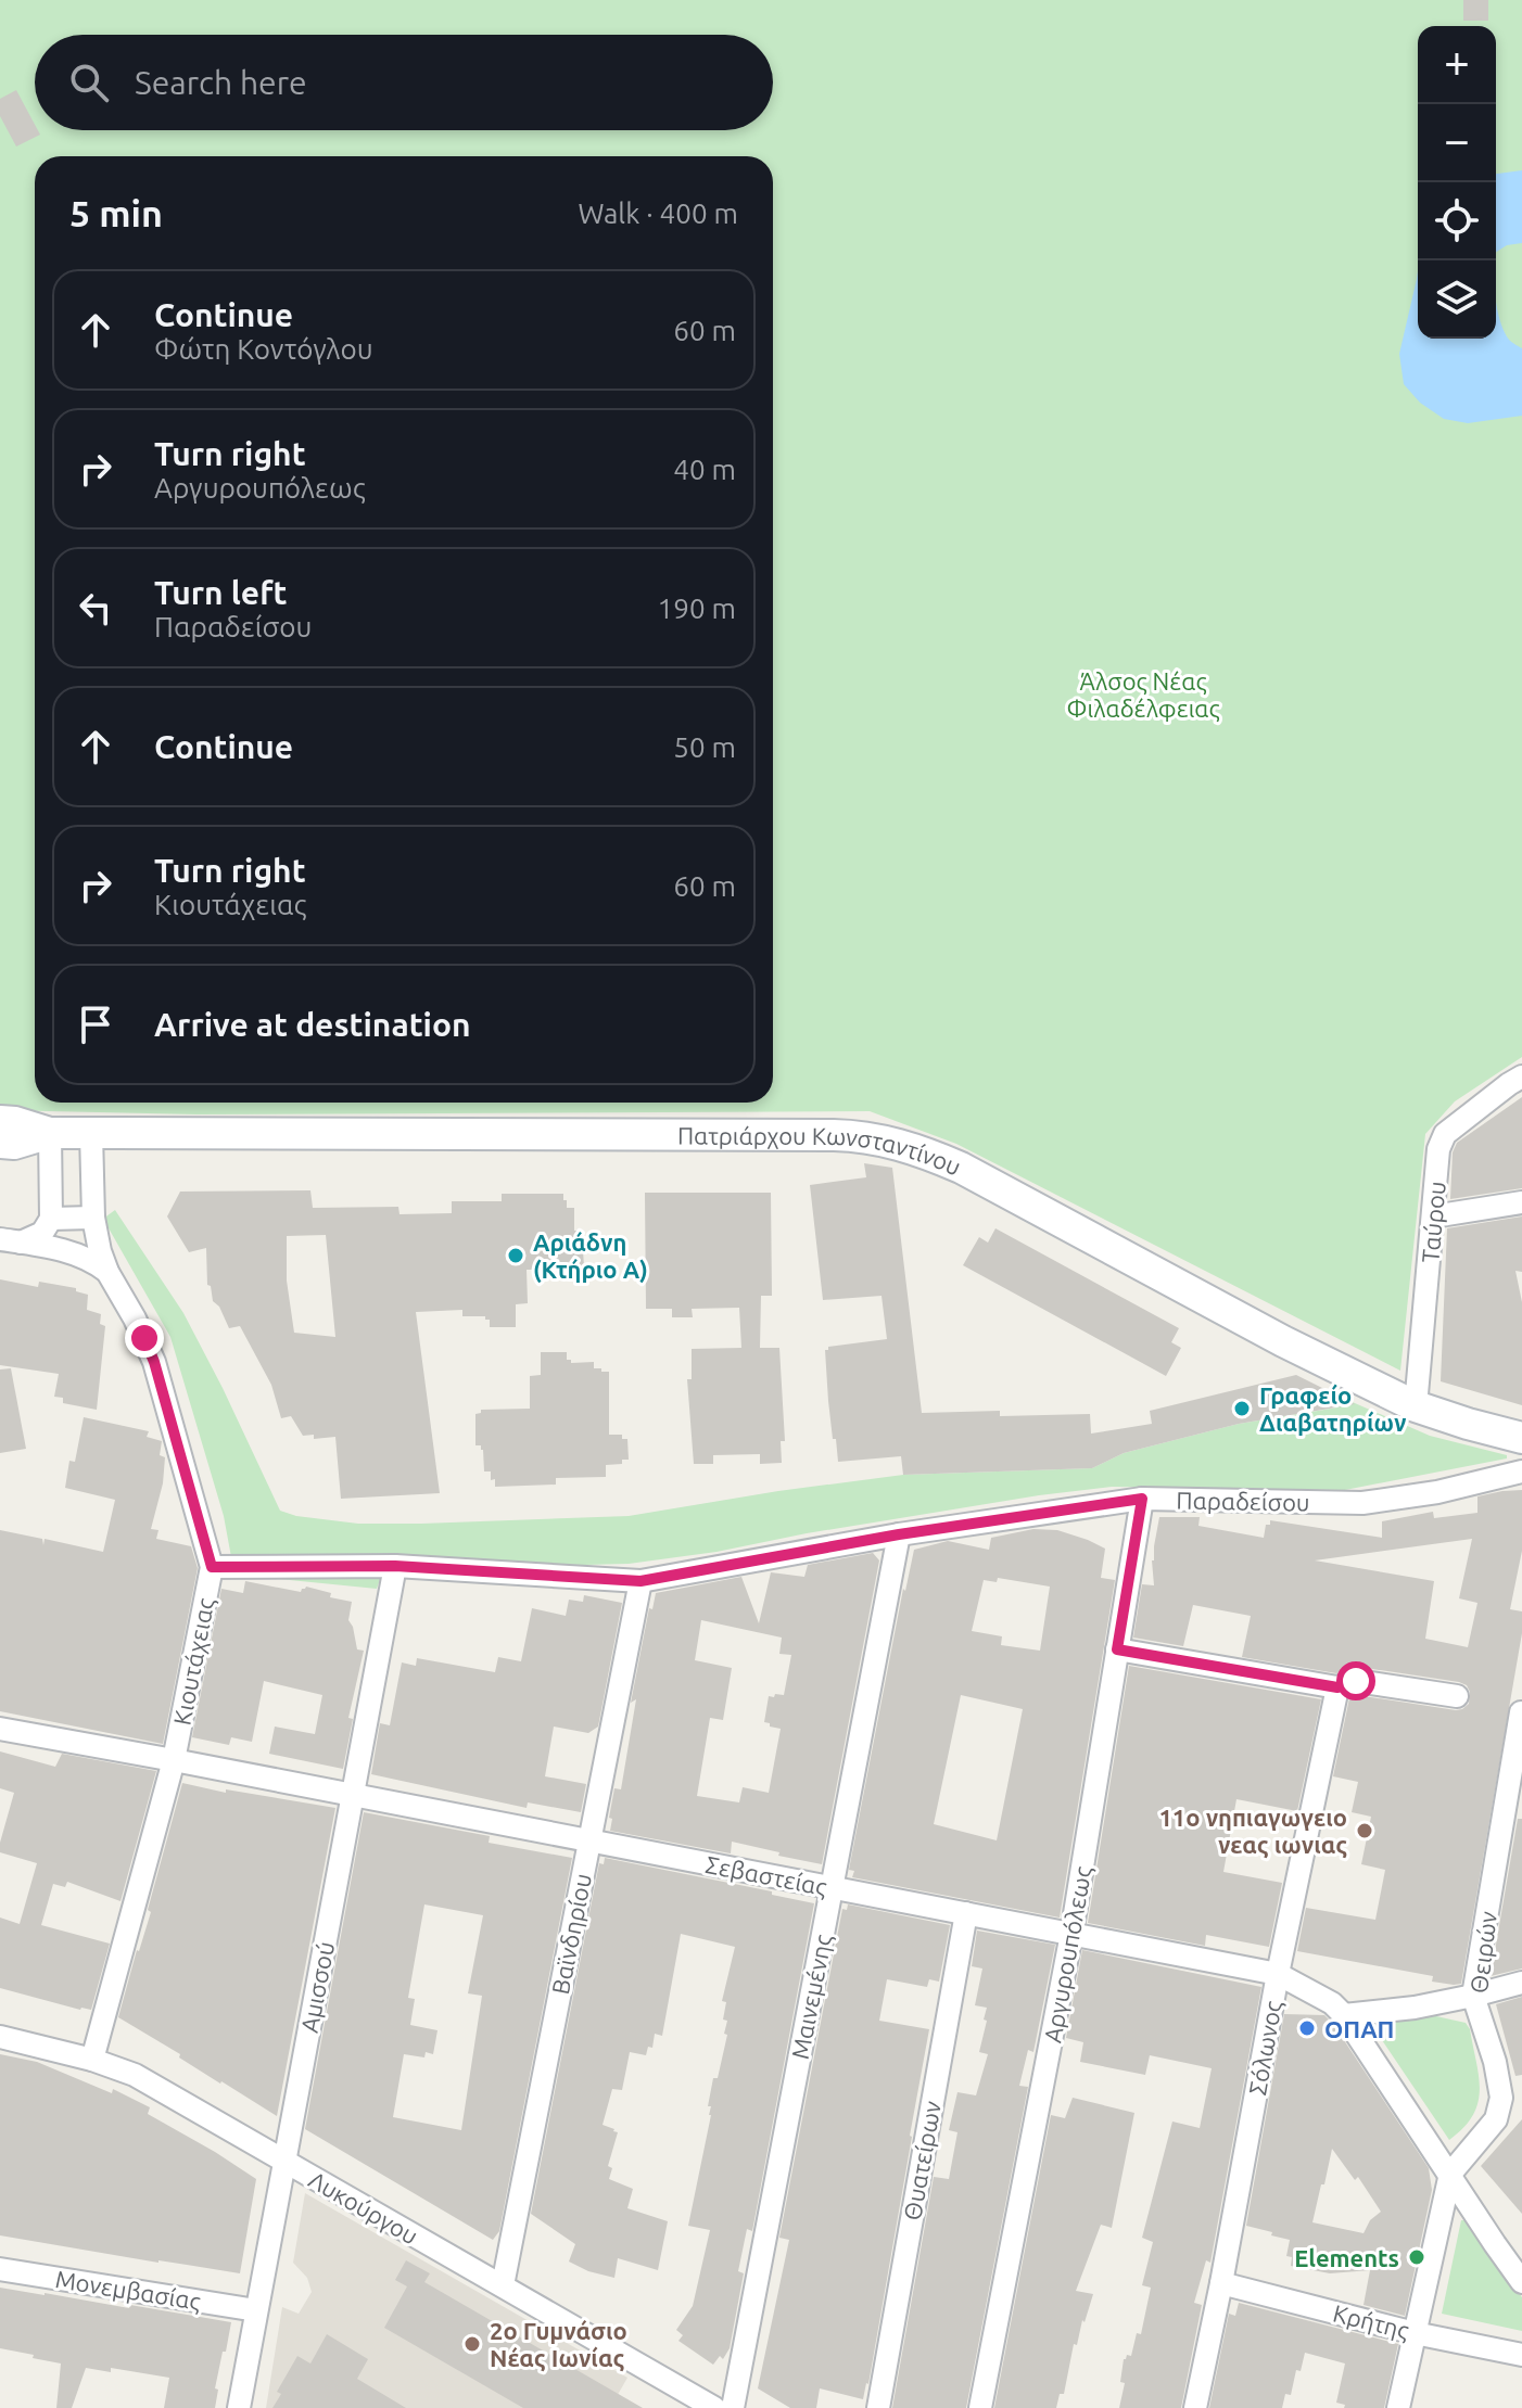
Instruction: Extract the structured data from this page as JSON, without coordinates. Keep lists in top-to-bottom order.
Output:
{
  "streets": {
    "main road": ["Πατριάρχου Κωνσταντίνου"],
    "street": [
      "Ταύρου",
      "Παραδείσου",
      "Κιουτάχειας",
      "Σεβαστείας",
      "Βαϊνδηρίου",
      "Θειρών",
      "Αργυρουπόλεως",
      "Αμισσού",
      "Μαινεμένης",
      "Σόλωνος",
      "Θυατείρων",
      "Λυκούργου",
      "Μονεμβασίας",
      "Κρήτης"
    ]
  },
  "crossings": [
    ["Πατριάρχου Κωνσταντίνου", "Ταύρου"],
    ["Πατριάρχου Κωνσταντίνου", "Κιουτάχειας"],
    ["Παραδείσου", "Κιουτάχειας"],
    ["Παραδείσου", "Βαϊνδηρίου"],
    ["Παραδείσου", "Αργυρουπόλεως"],
    ["Παραδείσου", "Αμισσού"],
    ["Παραδείσου", "Μαινεμένης"],
    ["Κιουτάχειας", "Σεβαστείας"],
    ["Κιουτάχειας", "Λυκούργου"],
    ["Σεβαστείας", "Βαϊνδηρίου"],
    ["Σεβαστείας", "Αργυρουπόλεως"],
    ["Σεβαστείας", "Αμισσού"],
    ["Σεβαστείας", "Μαινεμένης"],
    ["Σεβαστείας", "Σόλωνος"],
    ["Σεβαστείας", "Θυατείρων"],
    ["Βαϊνδηρίου", "Λυκούργου"],
    ["Θειρών", "Κρήτης"],
    ["Αμισσού", "Λυκούργου"],
    ["Αμισσού", "Μονεμβασίας"],
    ["Σόλωνος", "Κρήτης"]
  ],
  "parks": ["Άλσος Νέας Φιλαδέλφειας"],
  "places": [
    "Αριάδνη (Κτήριο Α)",
    "Γραφείο Διαβατηρίων",
    "11ο νηπιαγωγειο νεας ιωνιας",
    "ΟΠΑΠ",
    "Elements",
    "2ο Γυμνάσιο Νέας Ιωνίας"
  ],
  "page": {
    "map_buttons": ["+", "−"],
    "search": "Search here",
    "heading": ["5 min", "Walk · 400 m"],
    "list": [
      ["Continue", "Φώτη Κοντόγλου", "60 m"],
      ["Turn right", "Αργυρουπόλεως", "40 m"],
      ["Turn left", "Παραδείσου", "190 m"],
      ["Continue", "50 m"],
      ["Turn right", "Κιουτάχειας", "60 m"],
      "Arrive at destination"
    ]
  }
}
